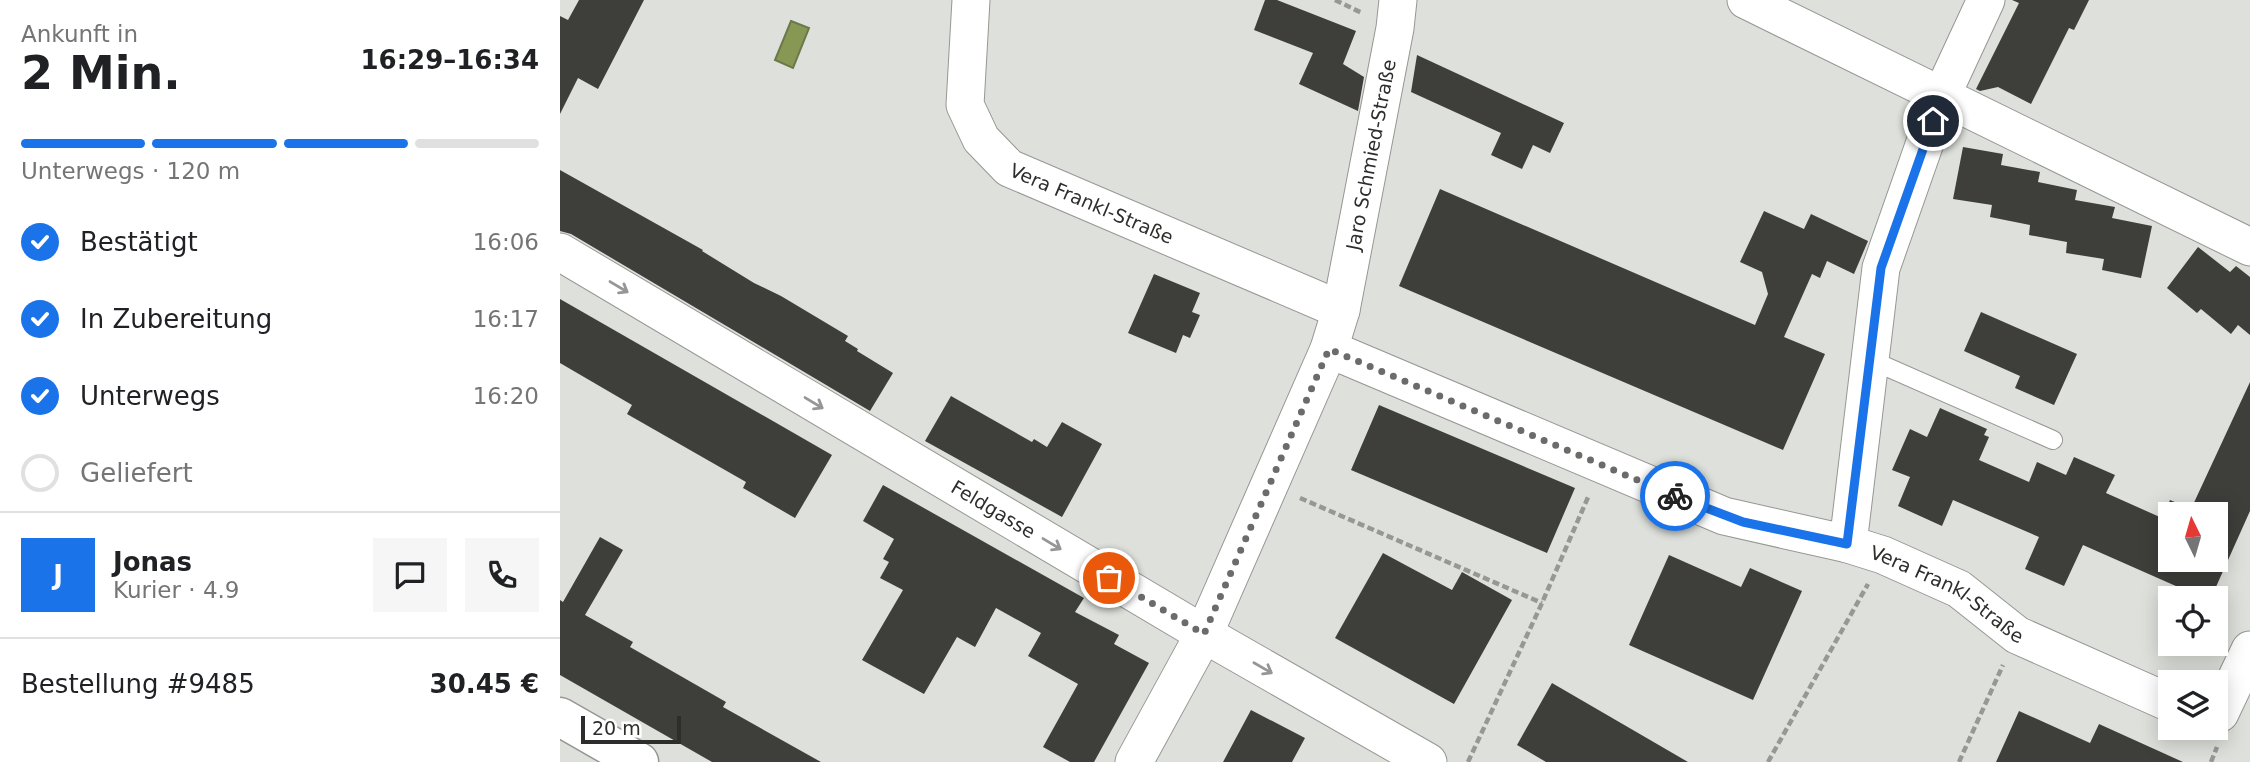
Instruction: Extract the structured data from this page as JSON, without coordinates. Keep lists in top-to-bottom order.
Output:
{
  "streets": {
    "street": ["Jaro Schmied-Straße", "Vera Frankl-Straße", "Feldgasse"]
  },
  "crossings": [
    ["Jaro Schmied-Straße", "Vera Frankl-Straße"],
    ["Jaro Schmied-Straße", "Feldgasse"]
  ],
  "one_way": ["Feldgasse"],
  "scale_bar": "20 m",
  "north": "top",
  "page": {
    "heading": ["2 Min.", "Ankunft in", "16:29–16:34"],
    "panel": [
      "Jonas",
      "Kurier · 4.9",
      "Bestellung #9485",
      "30.45 €"
    ],
    "bar": "Unterwegs · 120 m",
    "list": [
      ["Bestätigt", "16:06"],
      ["In Zubereitung", "16:17"],
      ["Unterwegs", "16:20"],
      "Geliefert"
    ],
    "round": "J",
    "scale": "20 m"
  }
}
